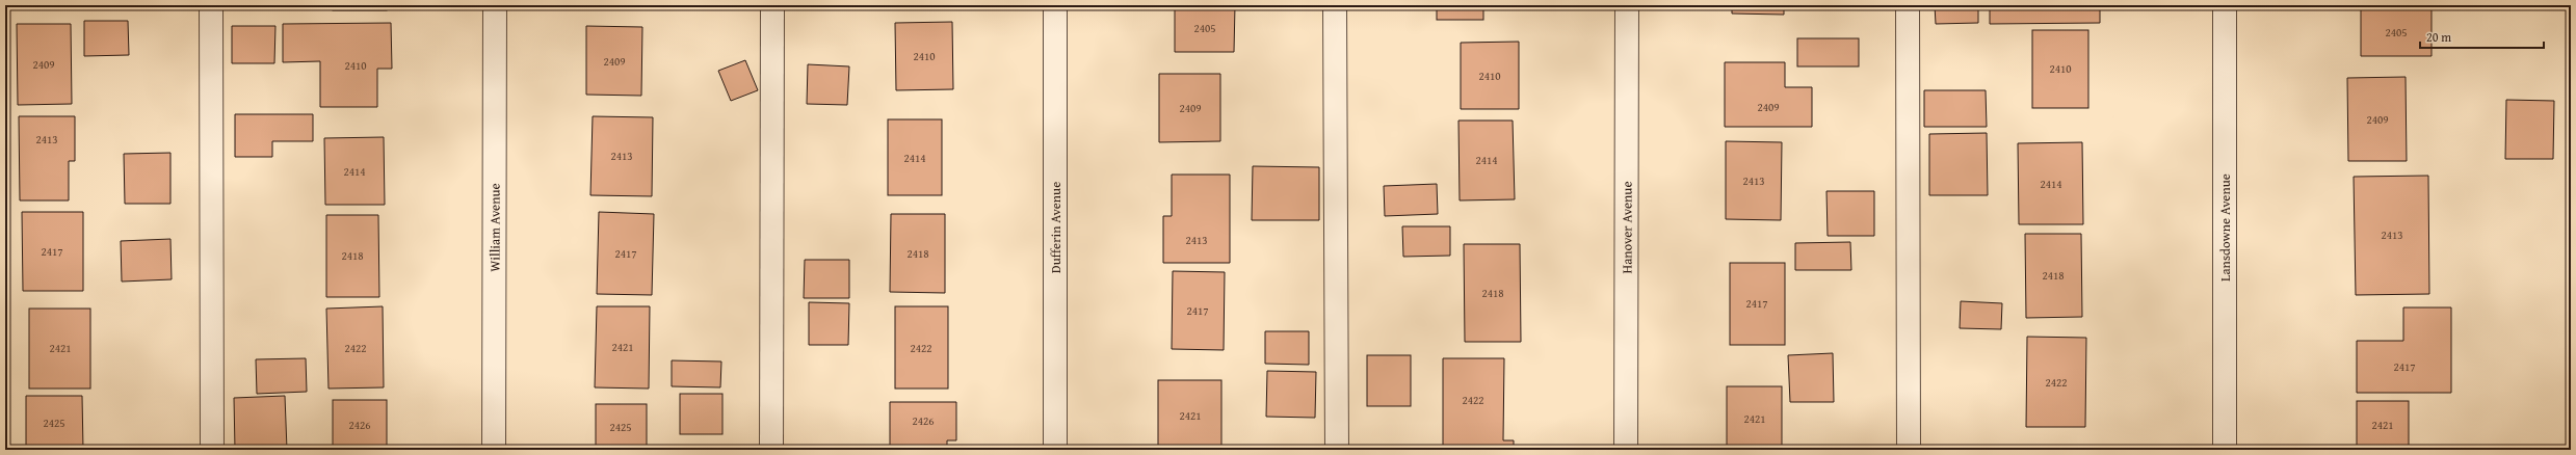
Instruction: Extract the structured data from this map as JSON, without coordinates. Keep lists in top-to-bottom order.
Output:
{
  "streets": {
    "street": [
      "William Avenue",
      "Dufferin Avenue",
      "Hanover Avenue",
      "Lansdowne Avenue"
    ]
  },
  "house_numbers": [
    "2405",
    "2405",
    "2410",
    "2409",
    "2409",
    "2410",
    "2410",
    "2410",
    "2409",
    "2409",
    "2409",
    "2413",
    "2413",
    "2414",
    "2414",
    "2414",
    "2413",
    "2414",
    "2413",
    "2413",
    "2417",
    "2417",
    "2418",
    "2418",
    "2418",
    "2418",
    "2417",
    "2417",
    "2421",
    "2421",
    "2422",
    "2422",
    "2417",
    "2422",
    "2422",
    "2421",
    "2421",
    "2426",
    "2425",
    "2426",
    "2421",
    "2425"
  ],
  "scale_bar": "20 m"
}
